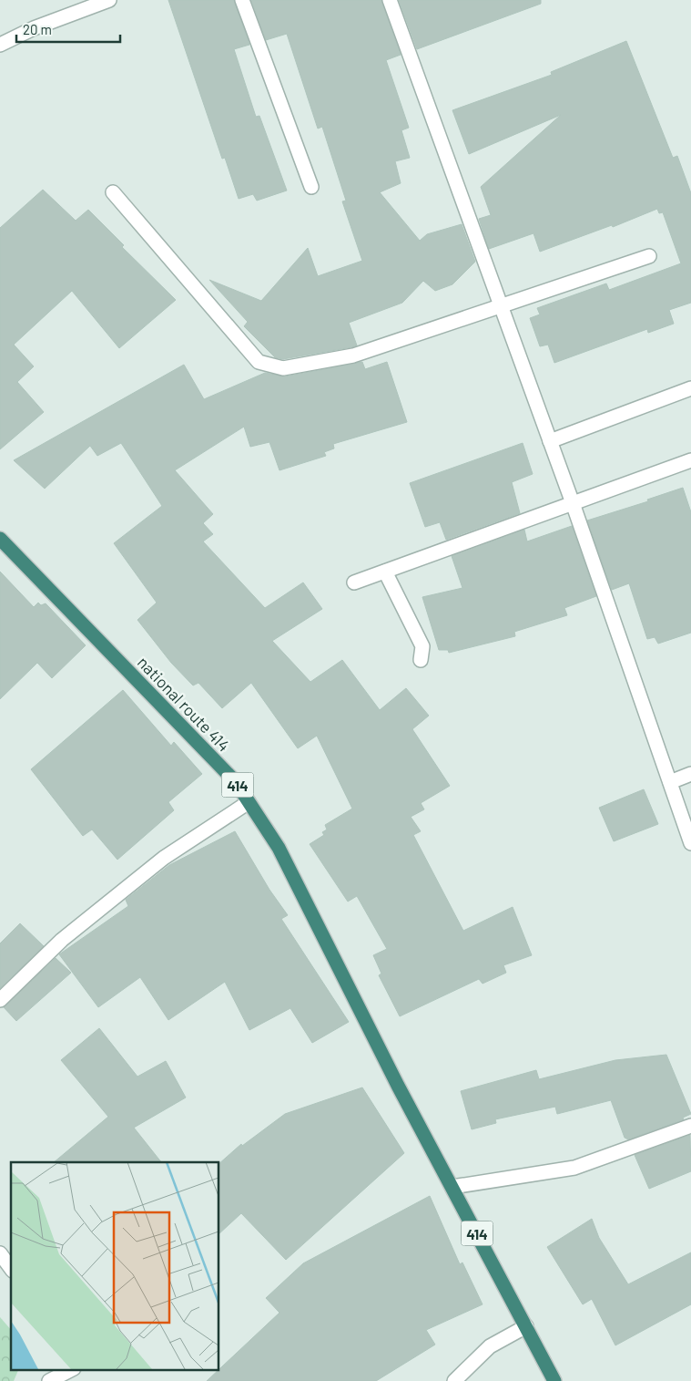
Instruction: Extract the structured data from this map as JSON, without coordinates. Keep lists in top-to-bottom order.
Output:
{
  "streets": {
    "highway": ["national route 414", "414"]
  },
  "crossings": [
    ["national route 414", "414"]
  ],
  "scale_bar": "20 m"
}
